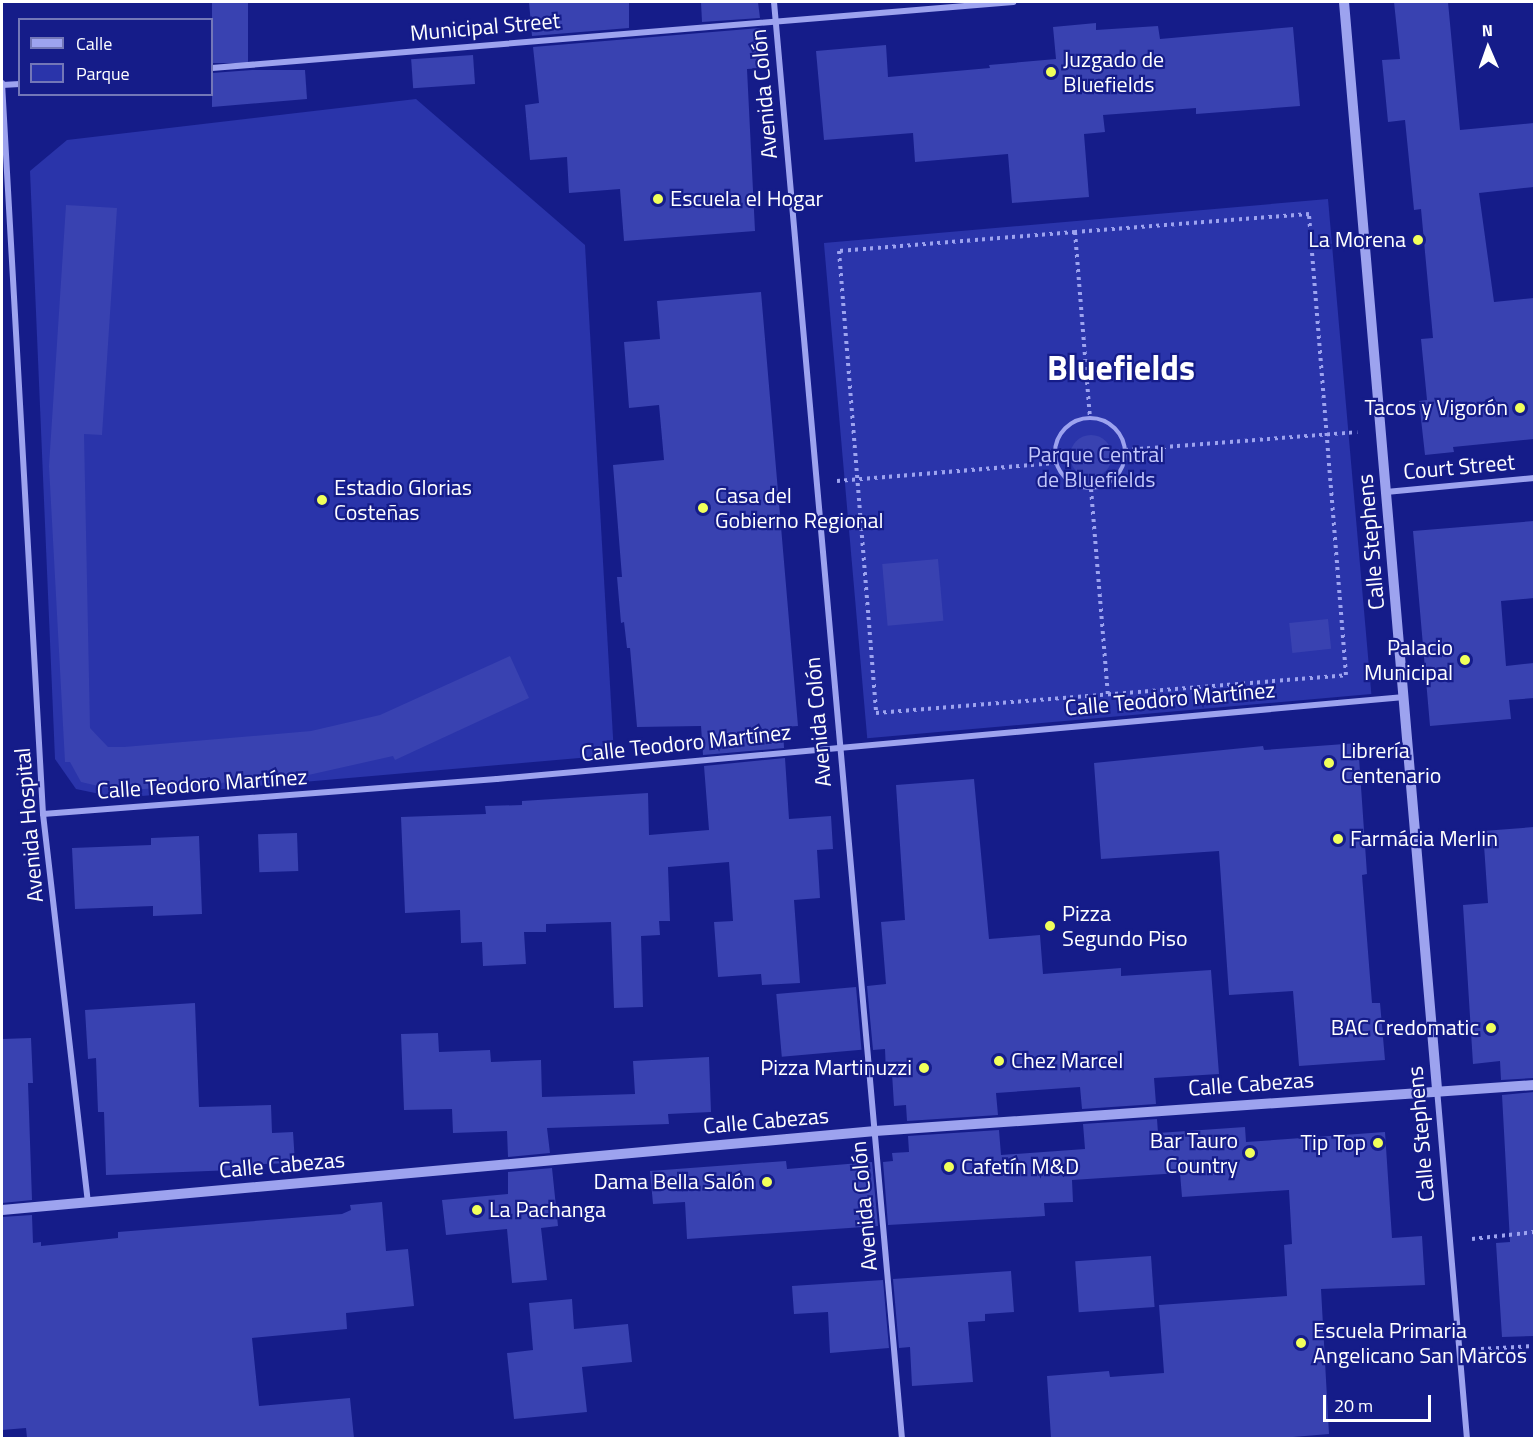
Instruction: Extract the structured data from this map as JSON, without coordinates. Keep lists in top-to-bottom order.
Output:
{
  "streets": {
    "street": [
      "Municipal Street",
      "Avenida Colón",
      "Court Street",
      "Calle Stephens",
      "Calle Teodoro Martínez",
      "Avenida Hospital",
      "Calle Cabezas"
    ]
  },
  "crossings": [
    ["Municipal Street", "Avenida Colón"],
    ["Avenida Colón", "Calle Teodoro Martínez"],
    ["Avenida Colón", "Calle Cabezas"],
    ["Court Street", "Calle Stephens"],
    ["Calle Stephens", "Calle Teodoro Martínez"],
    ["Calle Stephens", "Calle Cabezas"],
    ["Calle Teodoro Martínez", "Avenida Hospital"],
    ["Avenida Hospital", "Calle Cabezas"]
  ],
  "districts": ["Bluefields"],
  "parks": ["Parque Central de Bluefields"],
  "places": [
    "Juzgado de Bluefields",
    "Escuela el Hogar",
    "La Morena",
    "Tacos y Vigorón",
    "Estadio Glorias Costeñas",
    "Casa del Gobierno Regional",
    "Palacio Municipal",
    "Librería Centenario",
    "Farmácia Merlin",
    "Pizza Segundo Piso",
    "BAC Credomatic",
    "Chez Marcel",
    "Pizza Martinuzzi",
    "Tip Top",
    "Bar Tauro Country",
    "Cafetín M&D",
    "Dama Bella Salón",
    "La Pachanga",
    "Escuela Primaria Angelicano San Marcos"
  ],
  "legend": ["Calle", "Parque"],
  "scale_bar": "20 m",
  "north": "top"
}
